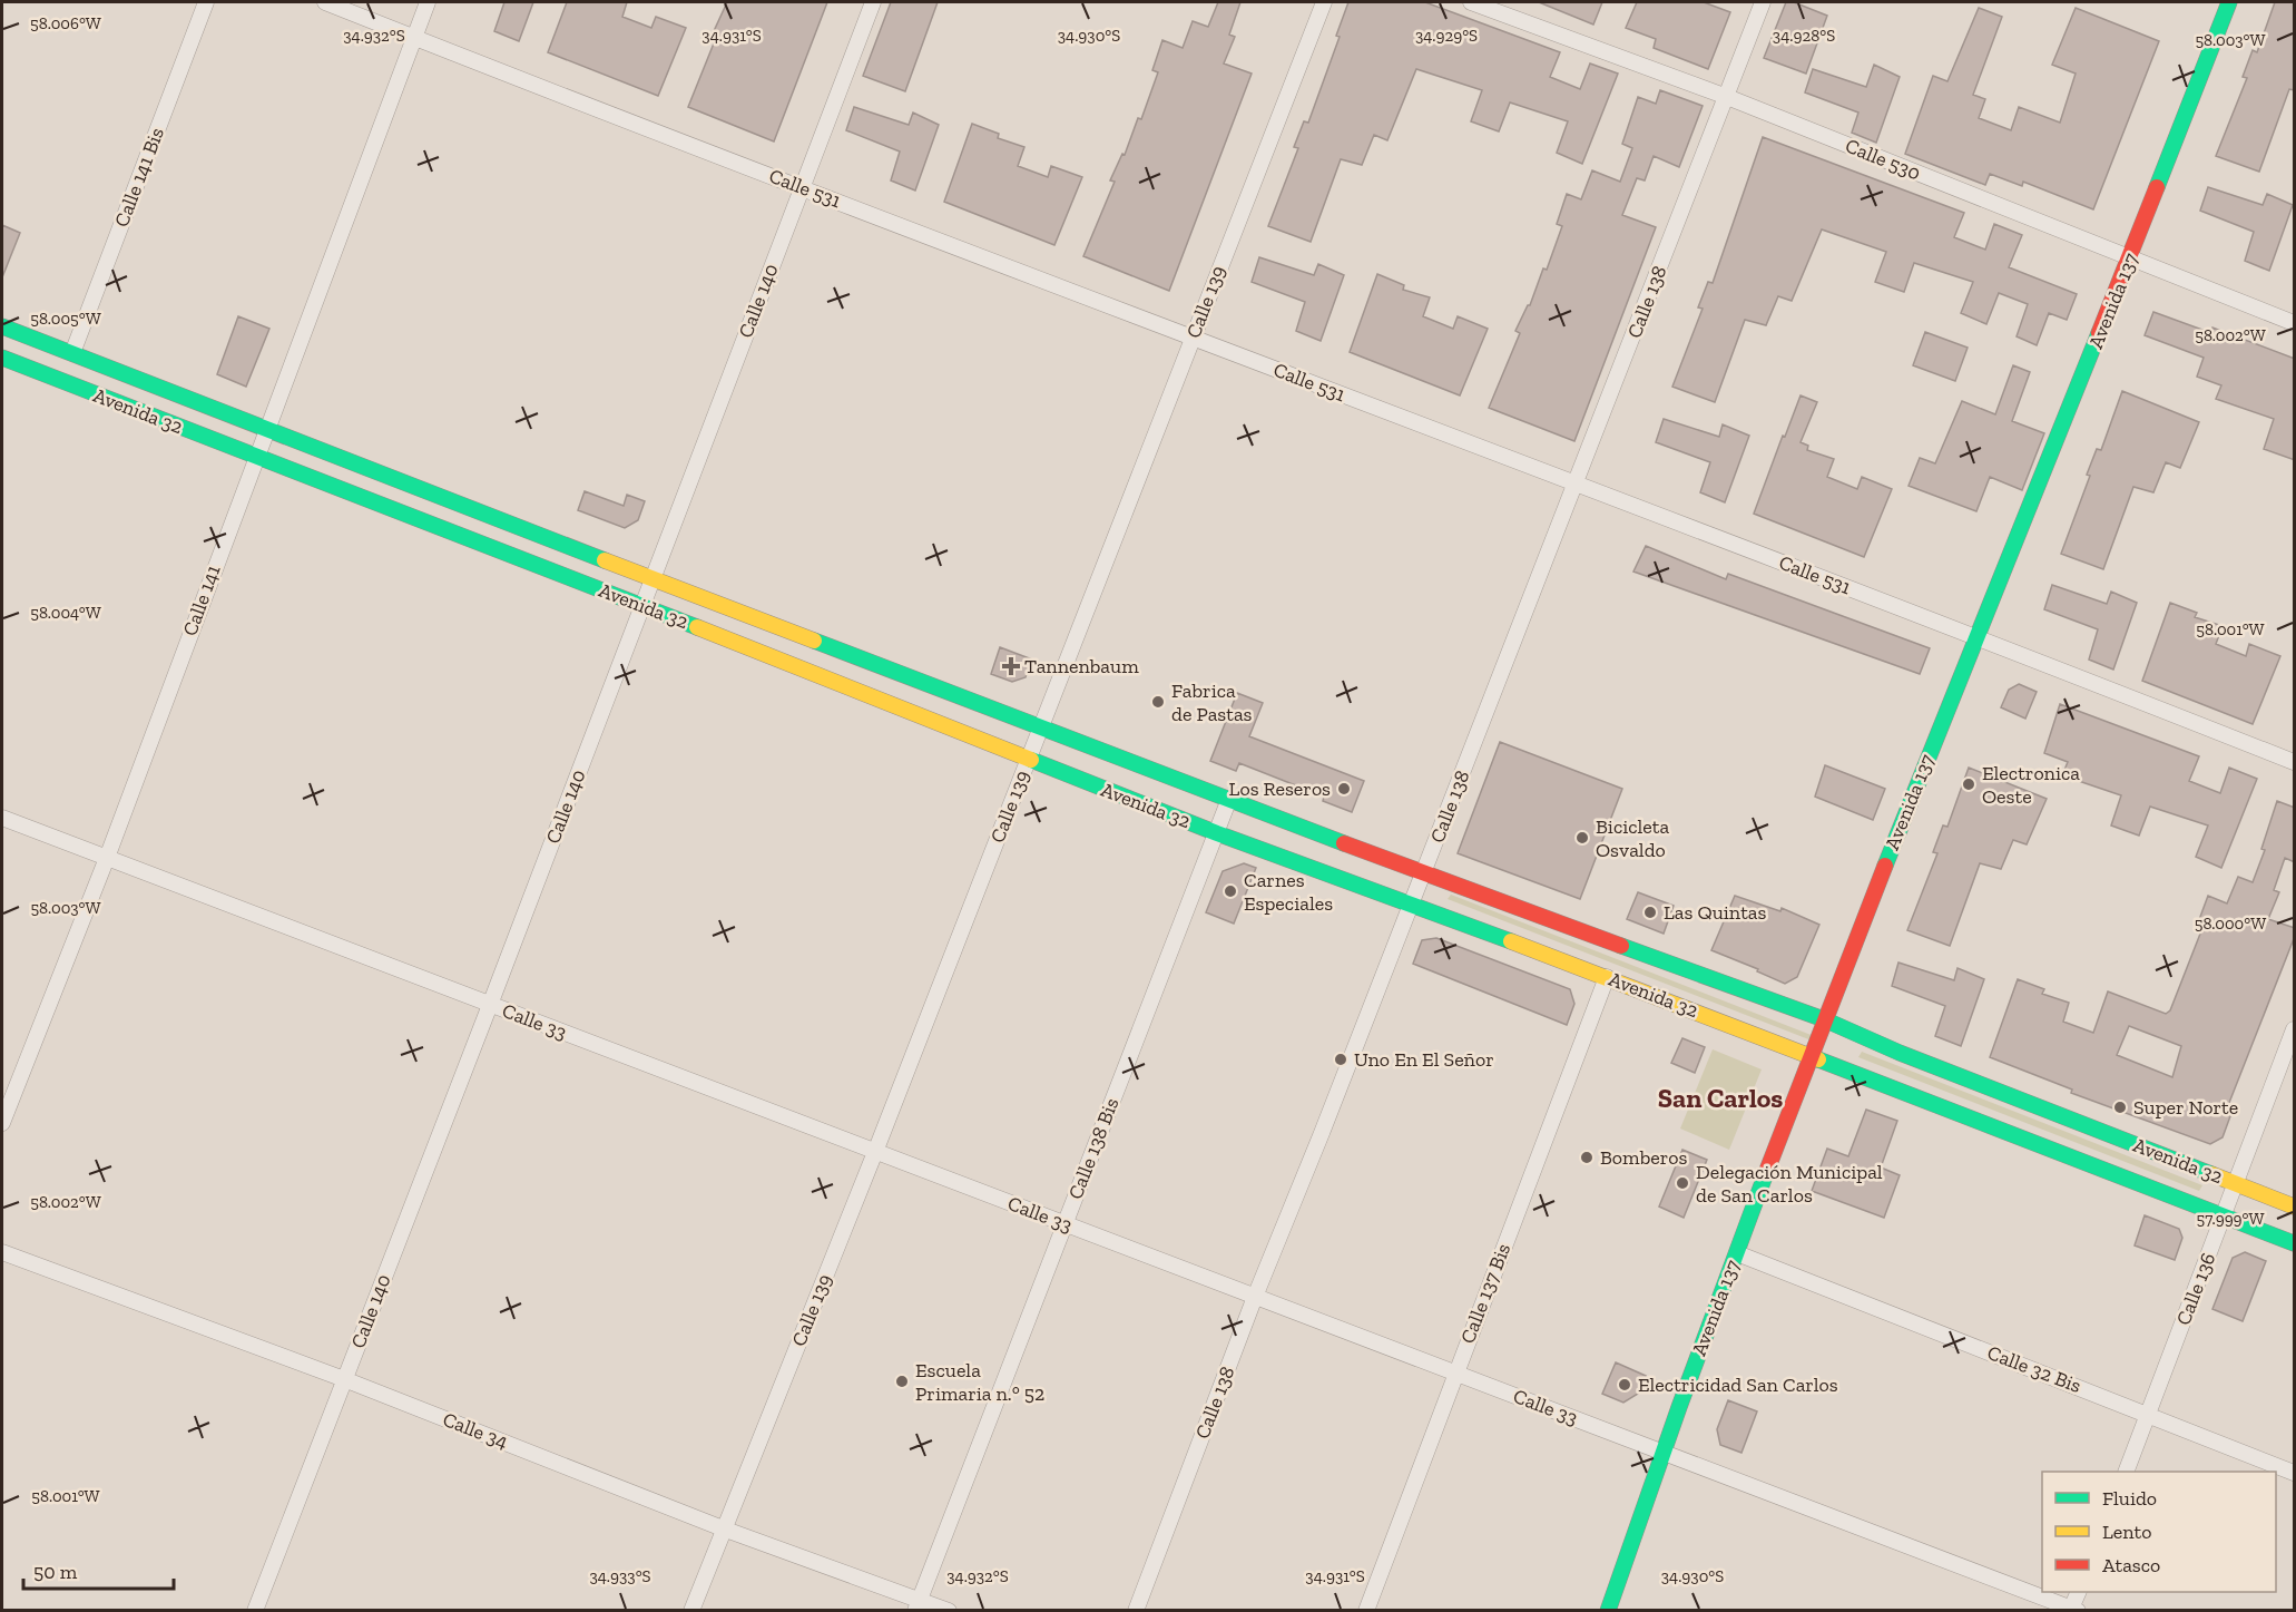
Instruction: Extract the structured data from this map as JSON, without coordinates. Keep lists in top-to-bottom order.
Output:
{
  "streets": {
    "main road": ["Avenida 137", "Avenida 32"],
    "street": [
      "Calle 530",
      "Calle 141 Bis",
      "Calle 531",
      "Calle 140",
      "Calle 139",
      "Calle 138",
      "Calle 141",
      "Calle 33",
      "Calle 138 Bis",
      "Calle 136",
      "Calle 137 Bis",
      "Calle 32 Bis",
      "Calle 34"
    ]
  },
  "crossings": [
    ["Calle 530", "Avenida 137"],
    ["Calle 530", "Calle 138"],
    ["Calle 141 Bis", "Avenida 32"],
    ["Calle 531", "Calle 140"],
    ["Calle 531", "Avenida 137"],
    ["Calle 531", "Calle 139"],
    ["Calle 531", "Calle 138"],
    ["Calle 531", "Calle 141"],
    ["Calle 140", "Avenida 32"],
    ["Calle 140", "Calle 33"],
    ["Calle 140", "Calle 34"],
    ["Avenida 137", "Avenida 32"],
    ["Avenida 137", "Calle 33"],
    ["Avenida 137", "Calle 32 Bis"],
    ["Calle 139", "Avenida 32"],
    ["Calle 139", "Calle 33"],
    ["Calle 139", "Calle 34"],
    ["Calle 138", "Avenida 32"],
    ["Calle 138", "Calle 33"],
    ["Avenida 32", "Calle 141"],
    ["Avenida 32", "Calle 138 Bis"],
    ["Avenida 32", "Calle 136"],
    ["Avenida 32", "Calle 137 Bis"],
    ["Calle 141", "Calle 33"],
    ["Calle 33", "Calle 138 Bis"],
    ["Calle 33", "Calle 137 Bis"],
    ["Calle 138 Bis", "Calle 34"],
    ["Calle 136", "Calle 32 Bis"]
  ],
  "districts": ["San Carlos"],
  "places": {
    "health": ["Tannenbaum"],
    "other": [
      "Fabrica de Pastas",
      "Electronica Oeste",
      "Los Reseros",
      "Bicicleta Osvaldo",
      "Carnes Especiales",
      "Las Quintas",
      "Uno En El Señor",
      "Super Norte",
      "Bomberos",
      "Delegación Municipal de San Carlos",
      "Escuela Primaria n.° 52",
      "Electricidad San Carlos"
    ]
  },
  "legend": ["Fluido", "Lento", "Atasco"],
  "scale_bar": "50 m",
  "coordinates": [
    "58.006°W",
    "34.932°S",
    "34.931°S",
    "34.930°S",
    "34.928°S",
    "34.929°S",
    "58.003°W",
    "58.005°W",
    "58.002°W",
    "58.004°W",
    "58.001°W",
    "58.000°W",
    "57.999°W",
    "34.933°S"
  ]
}
